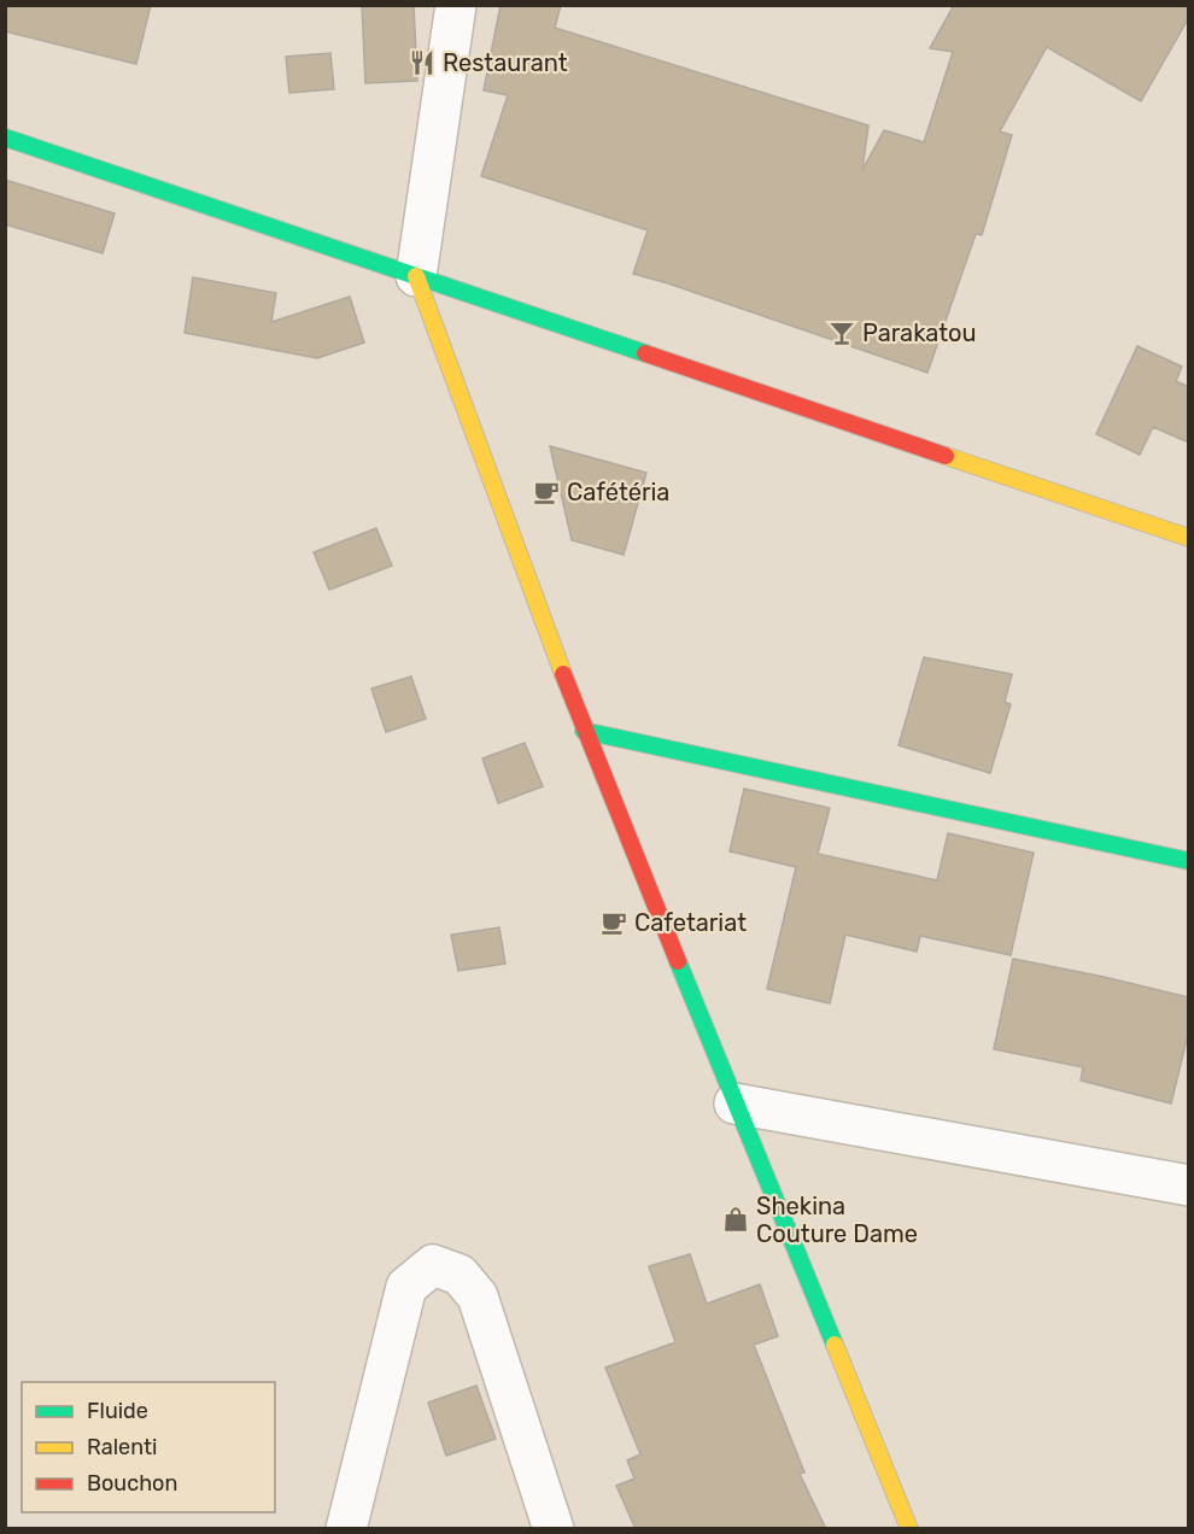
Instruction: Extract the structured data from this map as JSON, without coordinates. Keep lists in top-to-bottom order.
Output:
{
  "places": {
    "restaurant": ["Restaurant"],
    "bar": ["Parakatou"],
    "cafe": ["Cafétéria", "Cafetariat"],
    "shop": ["Shekina Couture Dame"]
  },
  "legend": ["Fluide", "Ralenti", "Bouchon"]
}
